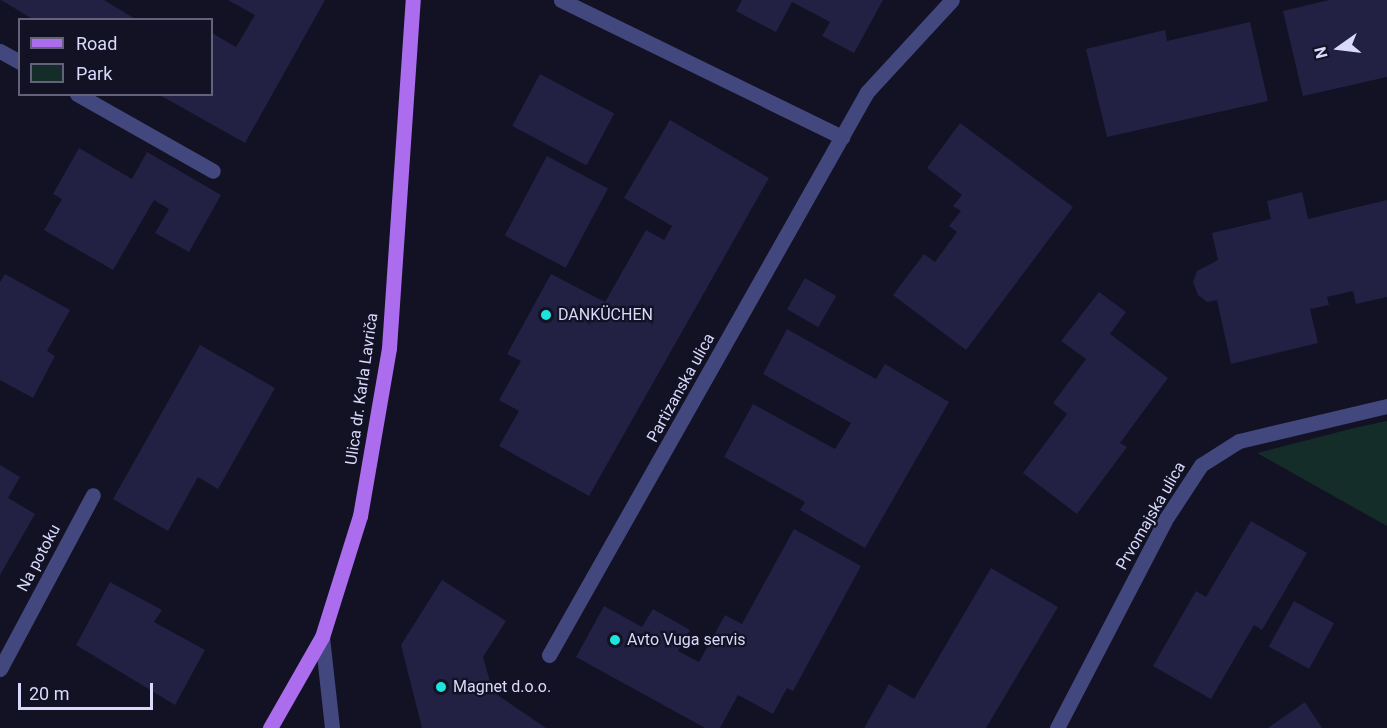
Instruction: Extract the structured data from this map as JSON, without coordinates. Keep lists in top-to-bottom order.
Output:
{
  "streets": {
    "main road": ["Ulica dr. Karla Lavriča"],
    "street": ["Partizanska ulica", "Prvomajska ulica", "Na potoku"]
  },
  "places": ["DANKÜCHEN", "Avto Vuga servis", "Magnet d.o.o."],
  "legend": ["Road", "Park"],
  "scale_bar": "20 m",
  "north": "left"
}
